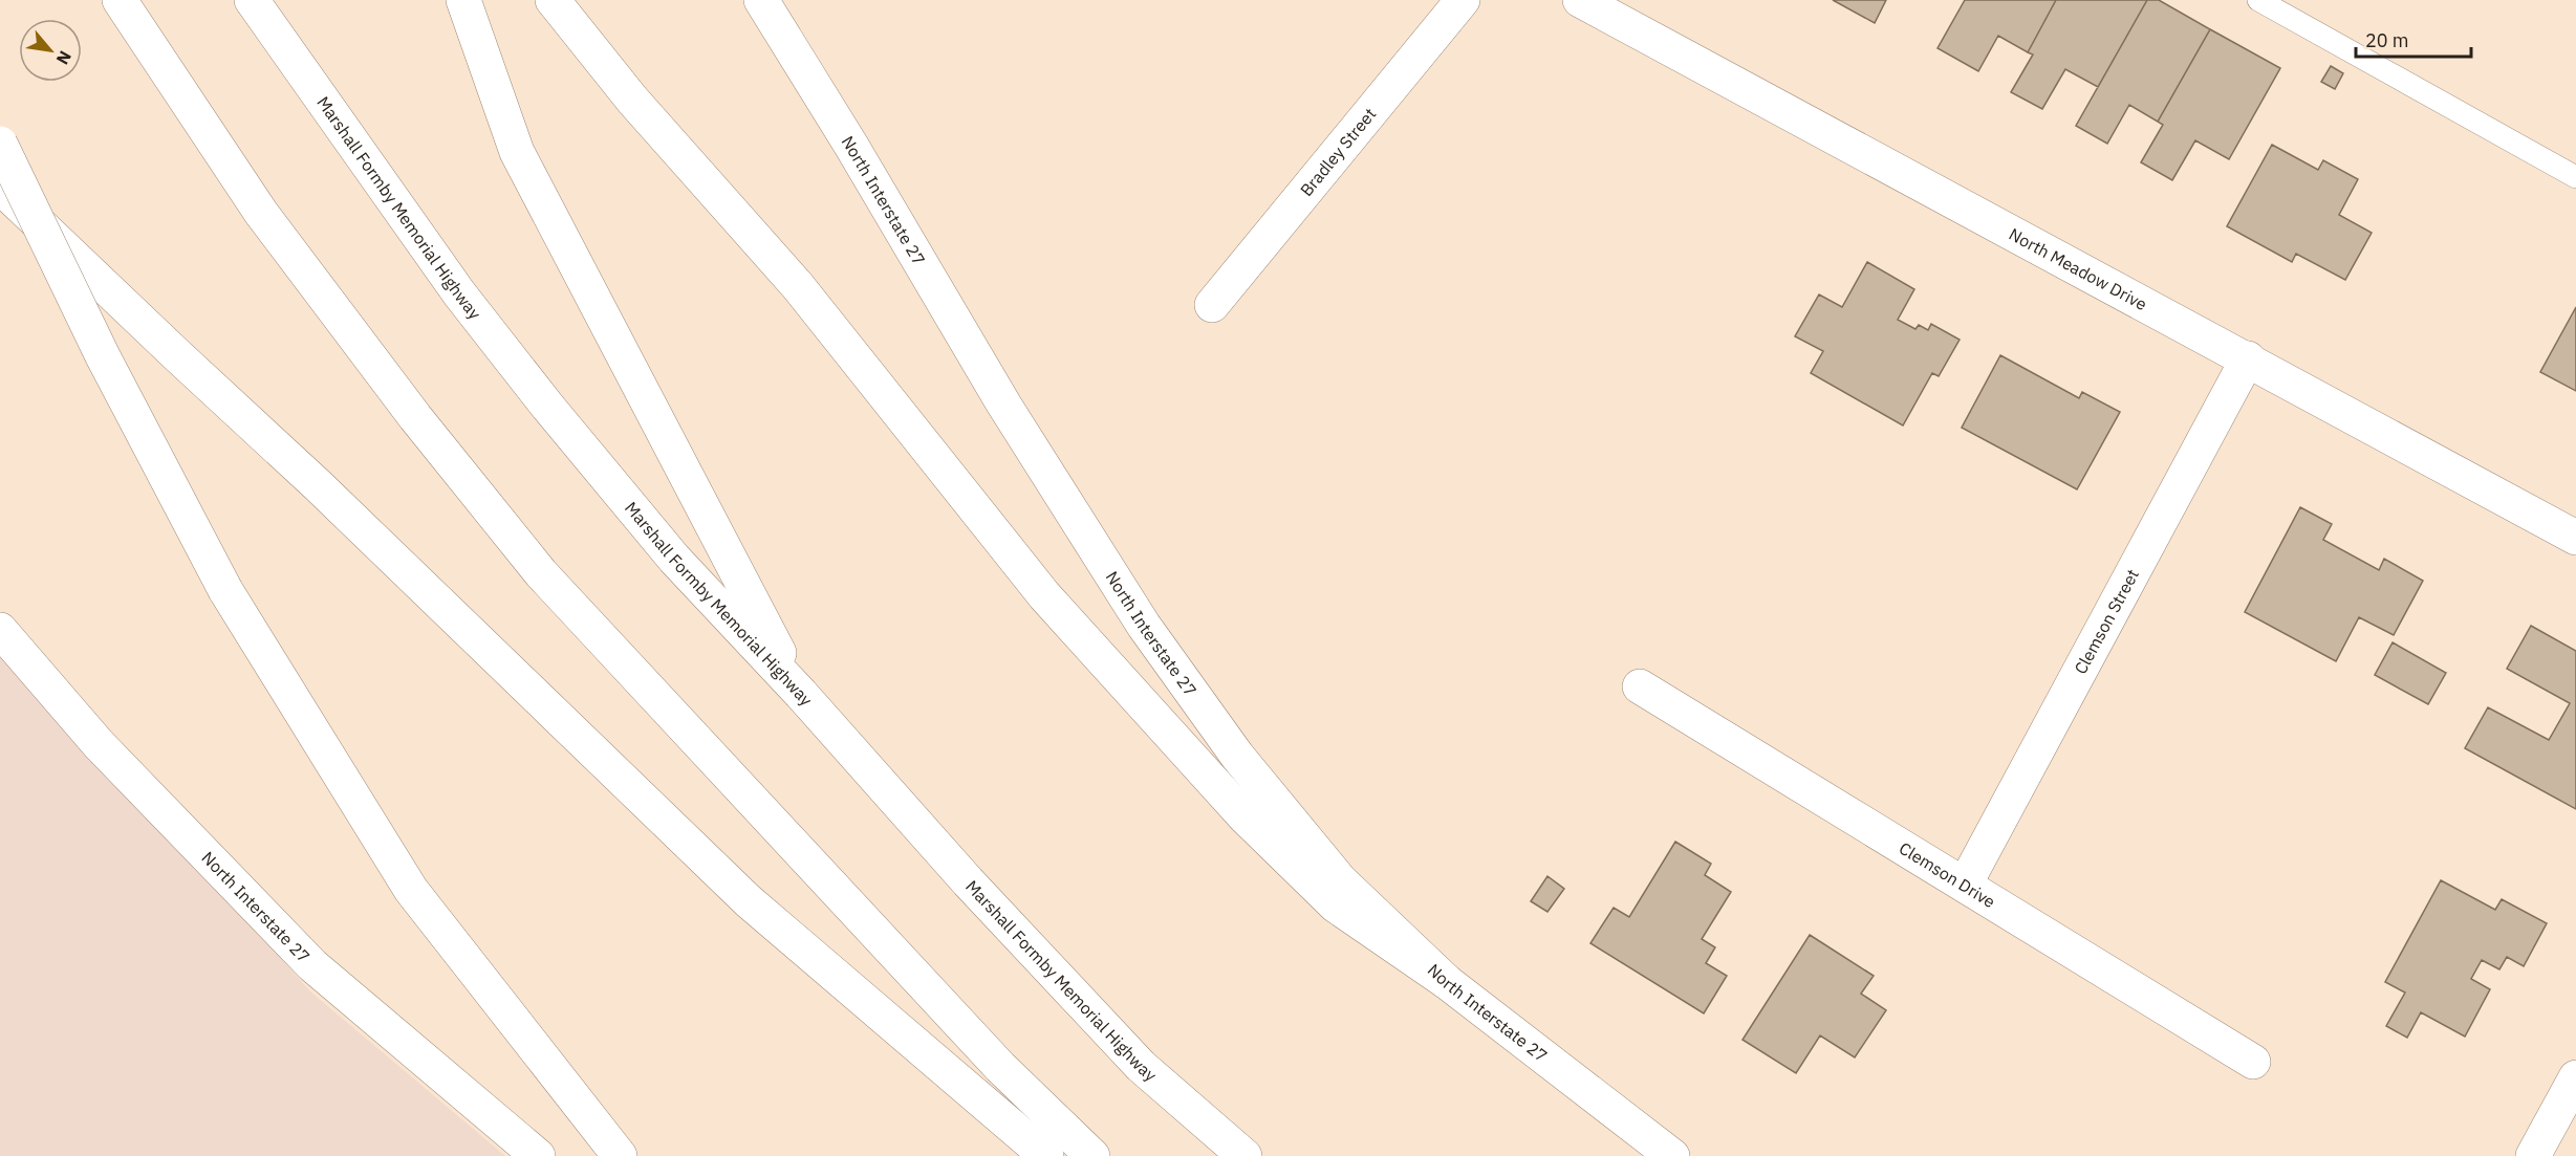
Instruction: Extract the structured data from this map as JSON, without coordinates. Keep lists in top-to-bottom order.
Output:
{
  "streets": {
    "main road": [
      "Bradley Street",
      "North Interstate 27",
      "Marshall Formby Memorial Highway",
      "North Meadow Drive",
      "Clemson Street",
      "Clemson Drive"
    ]
  },
  "crossings": [
    ["North Meadow Drive", "Clemson Street"],
    ["Clemson Street", "Clemson Drive"]
  ],
  "scale_bar": "20 m",
  "north": "bottom right"
}
